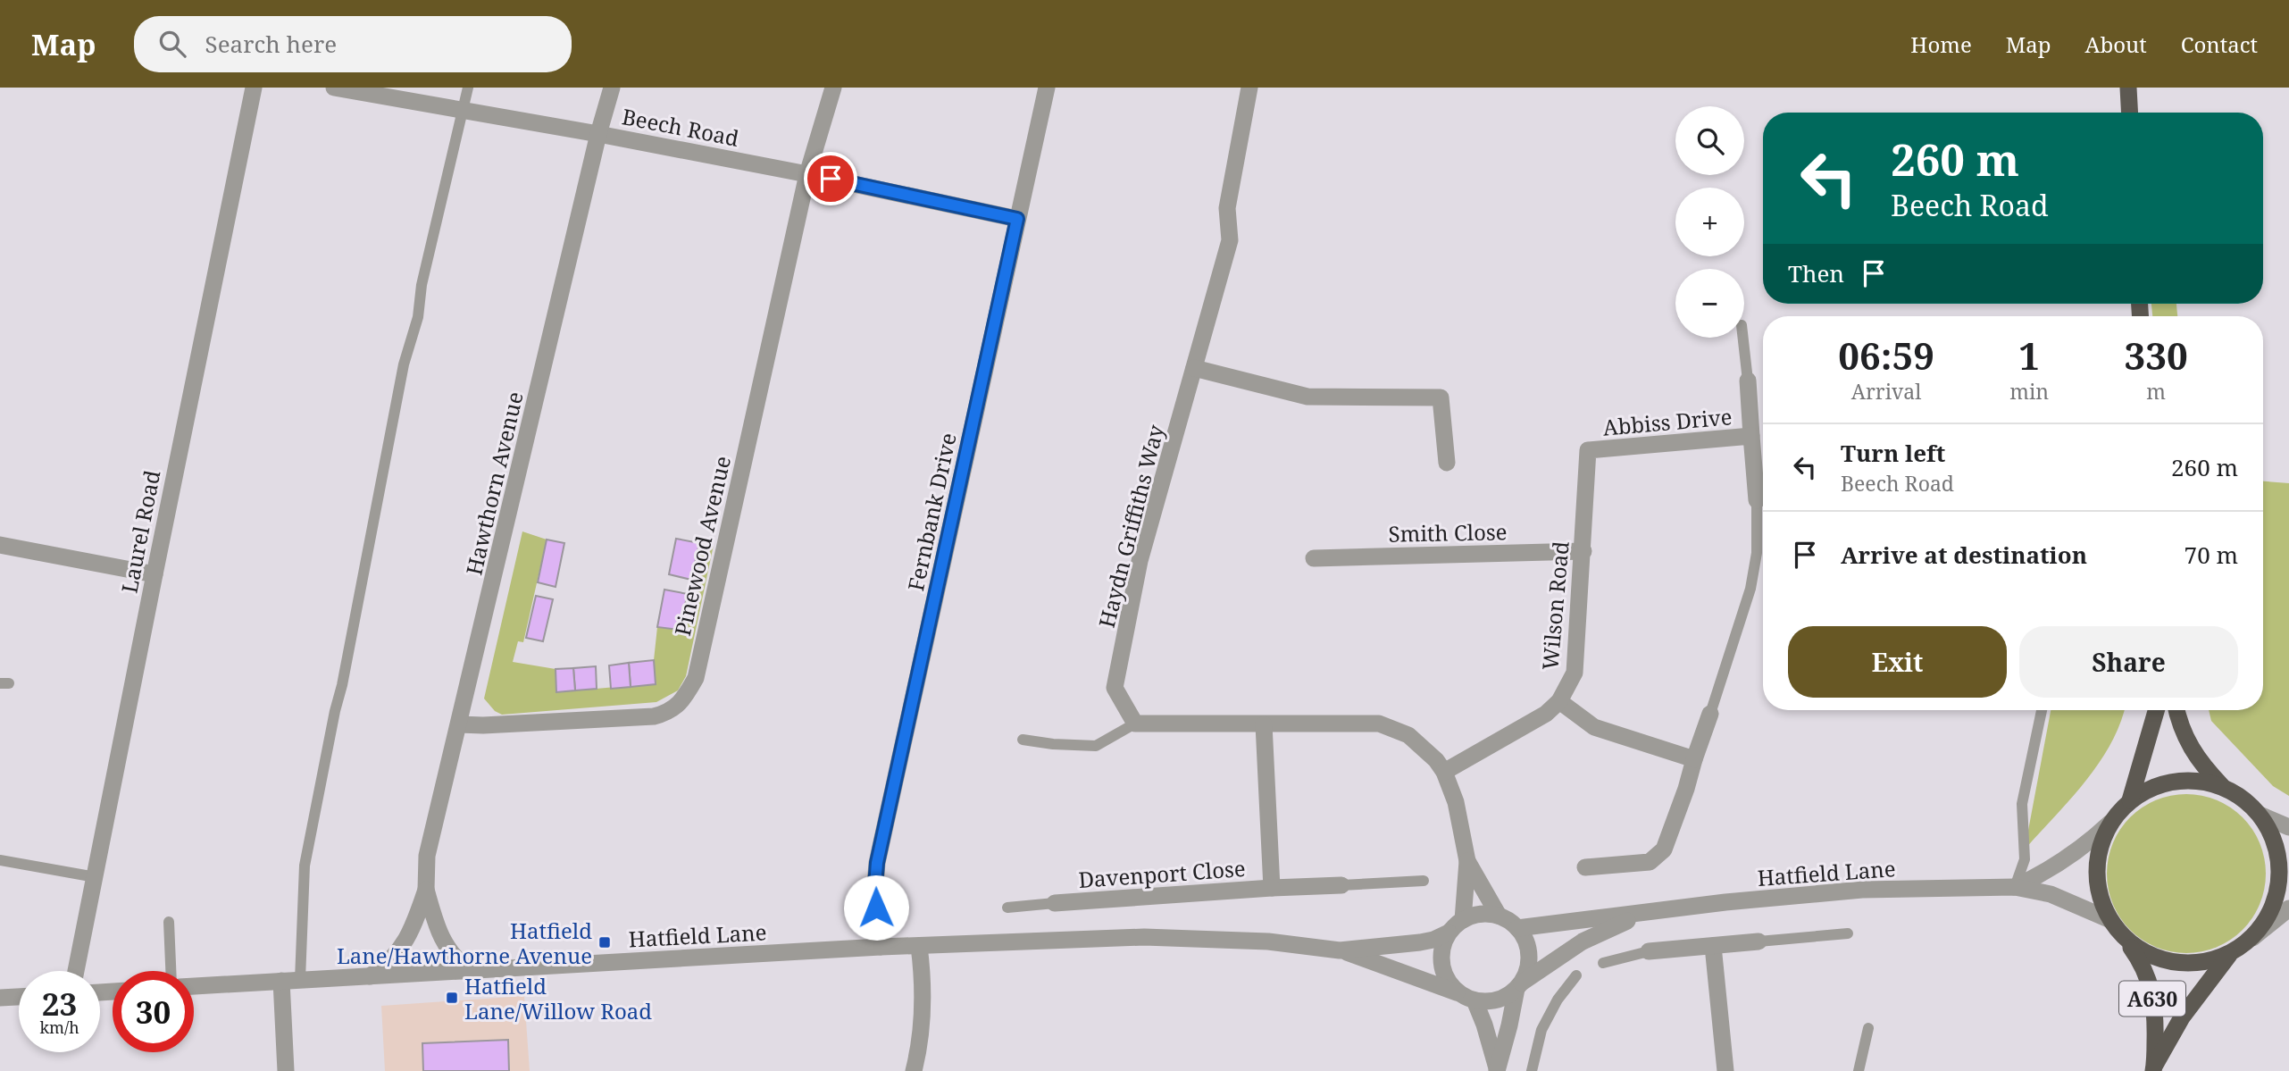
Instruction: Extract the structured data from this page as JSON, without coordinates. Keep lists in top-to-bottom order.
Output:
{
  "streets": {
    "highway": ["A630"],
    "street": [
      "Beech Road",
      "Abbiss Drive",
      "Hawthorn Avenue",
      "Fernbank Drive",
      "Haydn Griffiths Way",
      "Laurel Road",
      "Smith Close",
      "Pinewood Avenue",
      "Wilson Road",
      "Hatfield Lane",
      "Davenport Close"
    ]
  },
  "crossings": [
    ["Beech Road", "Hawthorn Avenue"],
    ["Beech Road", "Fernbank Drive"],
    ["Beech Road", "Pinewood Avenue"],
    ["Abbiss Drive", "Wilson Road"],
    ["Hawthorn Avenue", "Pinewood Avenue"],
    ["Hawthorn Avenue", "Hatfield Lane"],
    ["Fernbank Drive", "Hatfield Lane"],
    ["Smith Close", "Wilson Road"],
    ["Hatfield Lane", "A630"]
  ],
  "places": {
    "transit": ["Hatfield Lane/Hawthorne Avenue", "Hatfield Lane/Willow Road"]
  },
  "page": {
    "header": "Map",
    "search": "Search here",
    "nav": [
      "Home",
      "Map",
      "About",
      "Contact"
    ],
    "map_buttons": ["+", "−"],
    "turn": ["260 m", "Beech Road"],
    "then": "Then",
    "eta": [
      "06:59",
      "Arrival",
      "1",
      "min",
      "330",
      "m"
    ],
    "list": [
      {
        "name": "Turn left",
        "note": "Beech Road",
        "value": "260 m"
      },
      {
        "name": "Arrive at destination",
        "value": "70 m"
      }
    ],
    "buttons": ["Exit", "Share"],
    "speed": "23 km/h",
    "limit": "30"
  }
}
